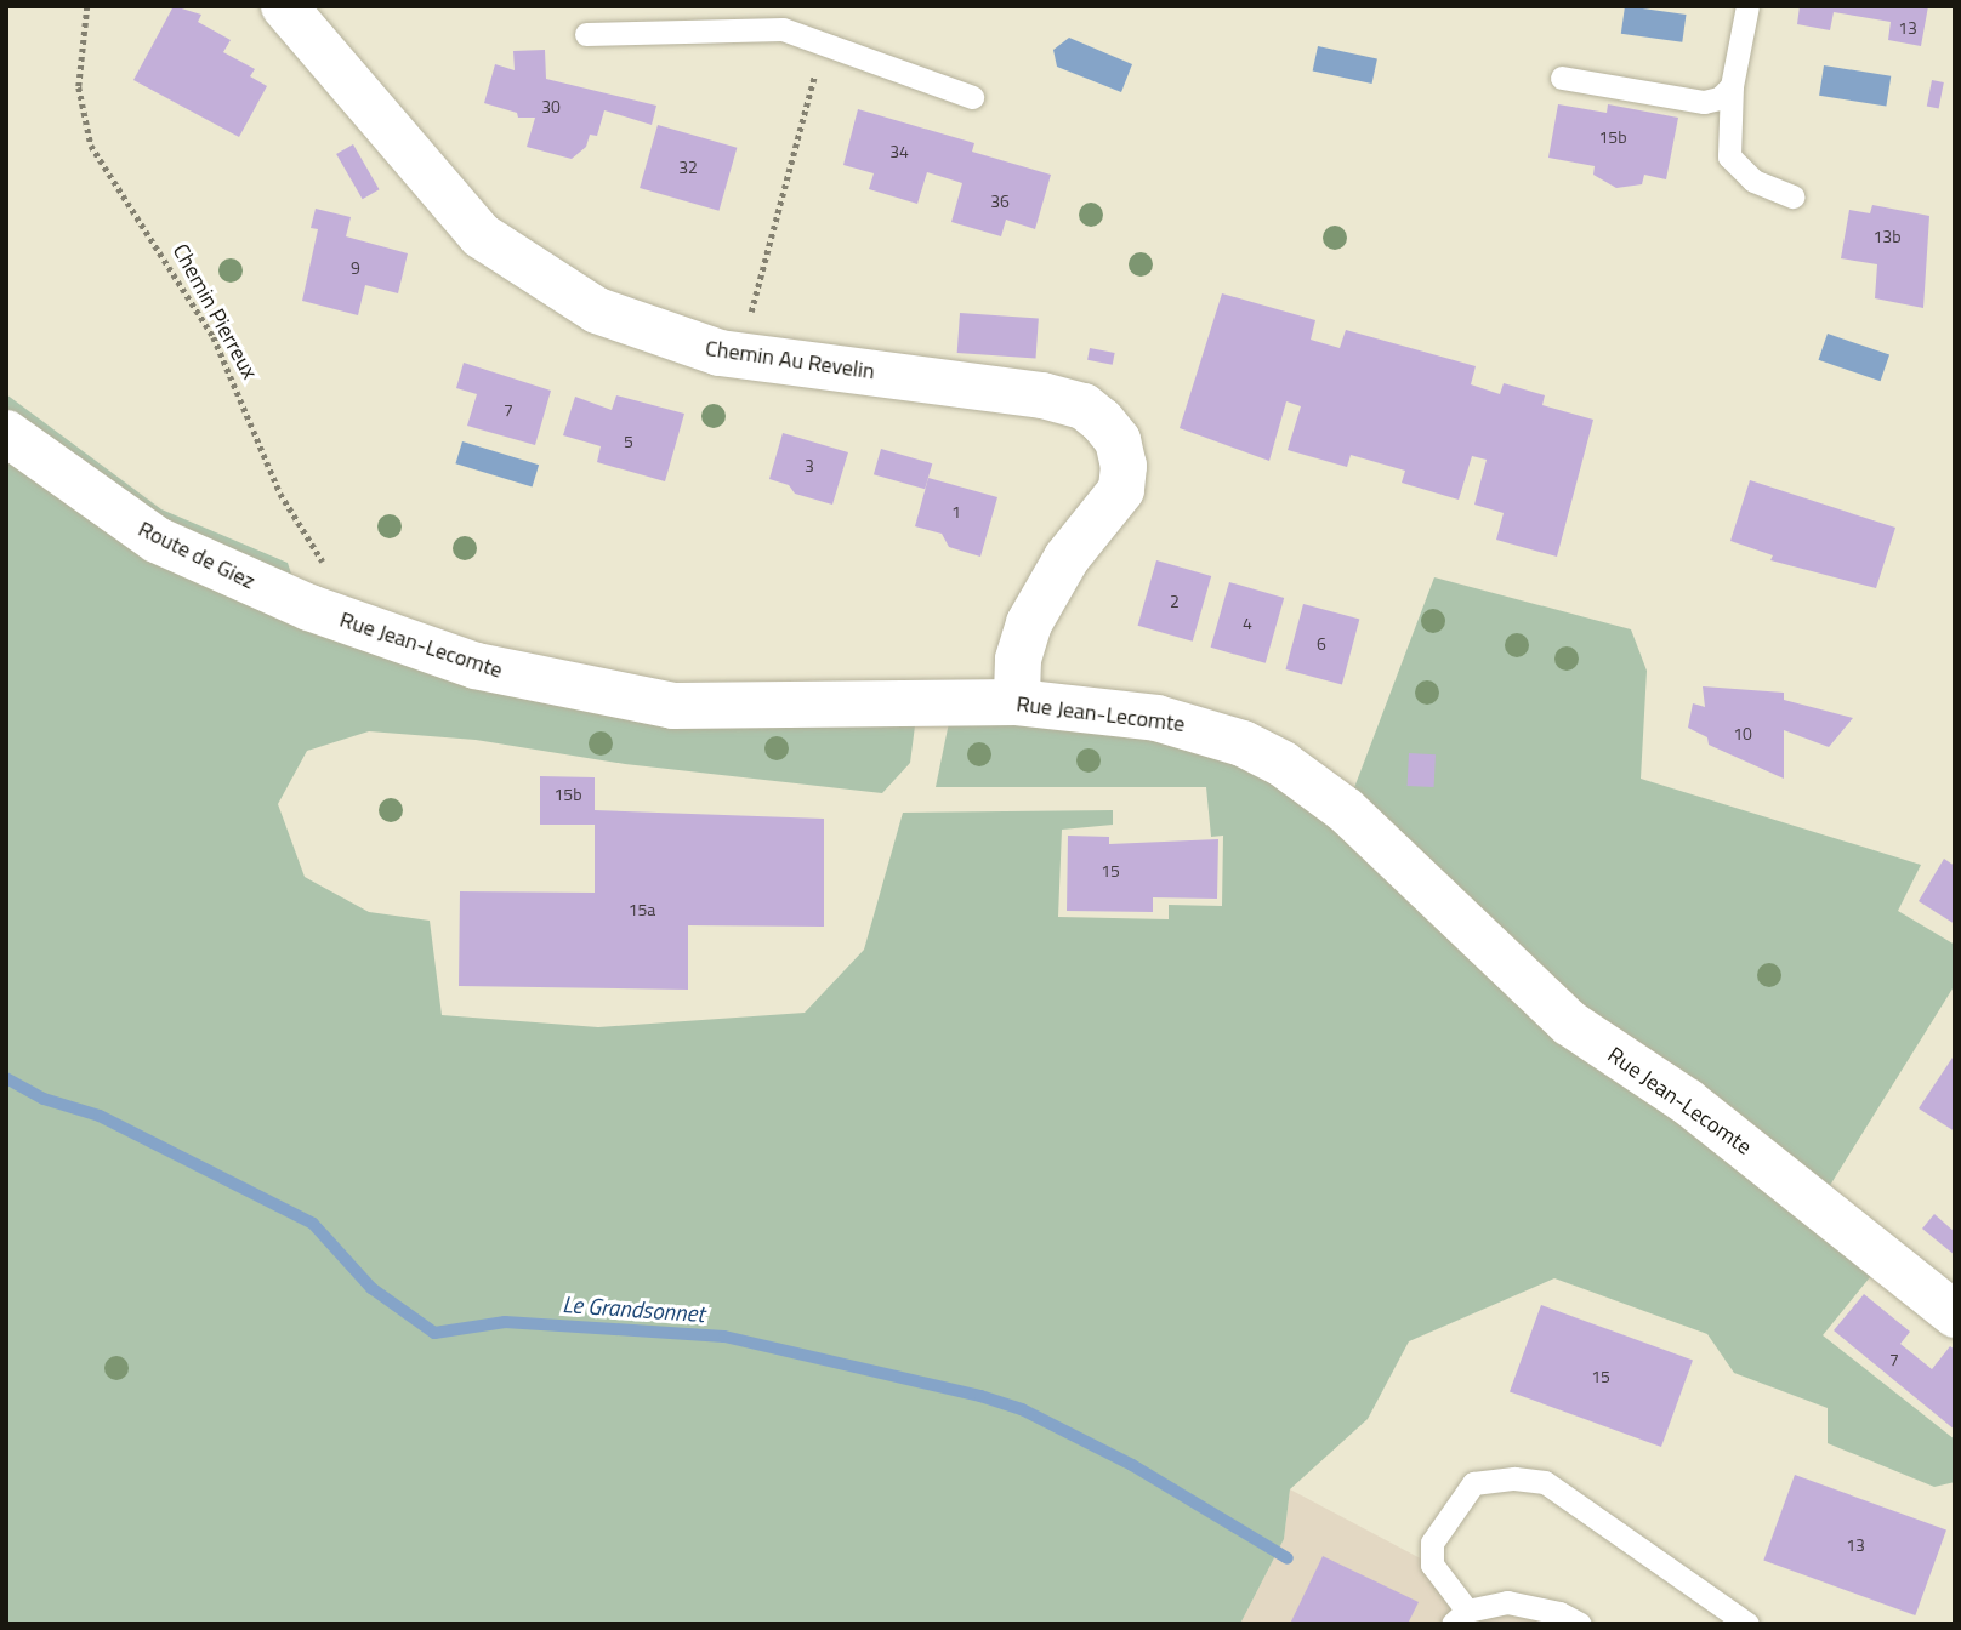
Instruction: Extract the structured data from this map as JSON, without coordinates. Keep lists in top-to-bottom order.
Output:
{
  "streets": {
    "street": ["Chemin Au Revelin", "Route de Giez", "Rue Jean-Lecomte"],
    "path": ["Chemin Pierreux"]
  },
  "crossings": [
    ["Chemin Pierreux", "Rue Jean-Lecomte"],
    ["Chemin Au Revelin", "Rue Jean-Lecomte"],
    ["Route de Giez", "Rue Jean-Lecomte"]
  ],
  "water": ["Le Grandsonnet"],
  "house_numbers": [
    "13",
    "30",
    "15b",
    "34",
    "32",
    "36",
    "13b",
    "9",
    "7",
    "5",
    "3",
    "1",
    "2",
    "4",
    "6",
    "10",
    "15b",
    "15",
    "15a",
    "7",
    "15",
    "13"
  ]
}
